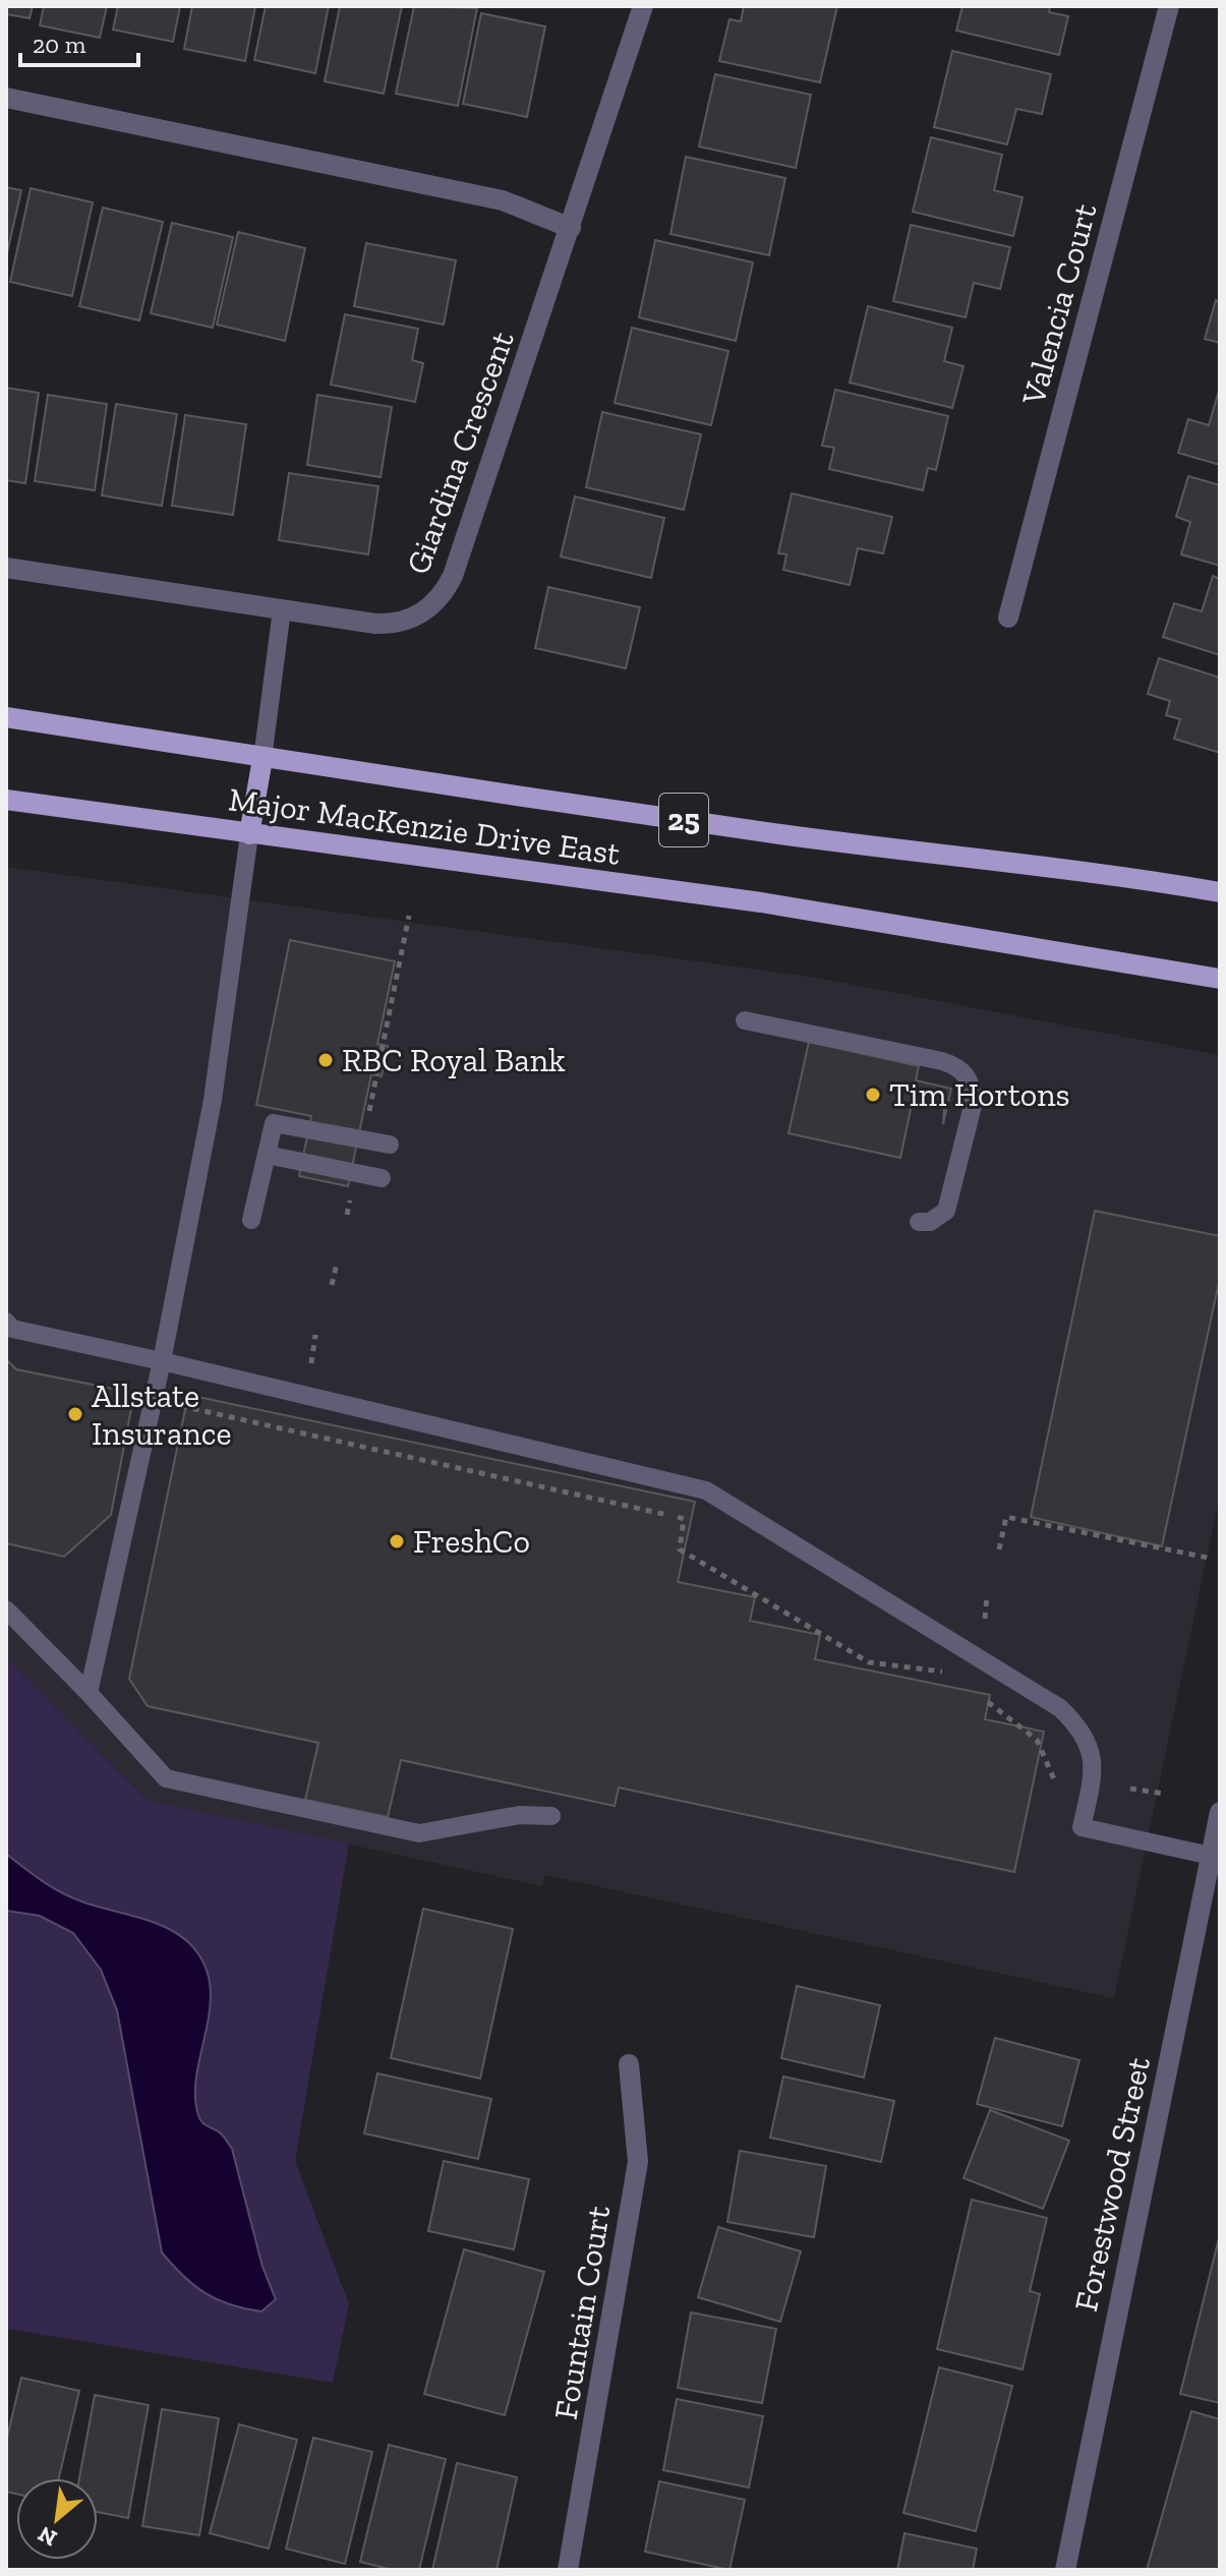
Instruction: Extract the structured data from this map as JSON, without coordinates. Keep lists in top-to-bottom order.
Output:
{
  "streets": {
    "main road": ["25", "Major MacKenzie Drive East"],
    "street": [
      "Valencia Court",
      "Giardina Crescent",
      "Forestwood Street",
      "Fountain Court"
    ]
  },
  "places": [
    "RBC Royal Bank",
    "Tim Hortons",
    "Allstate Insurance",
    "FreshCo"
  ],
  "scale_bar": "20 m",
  "north": "bottom left"
}
